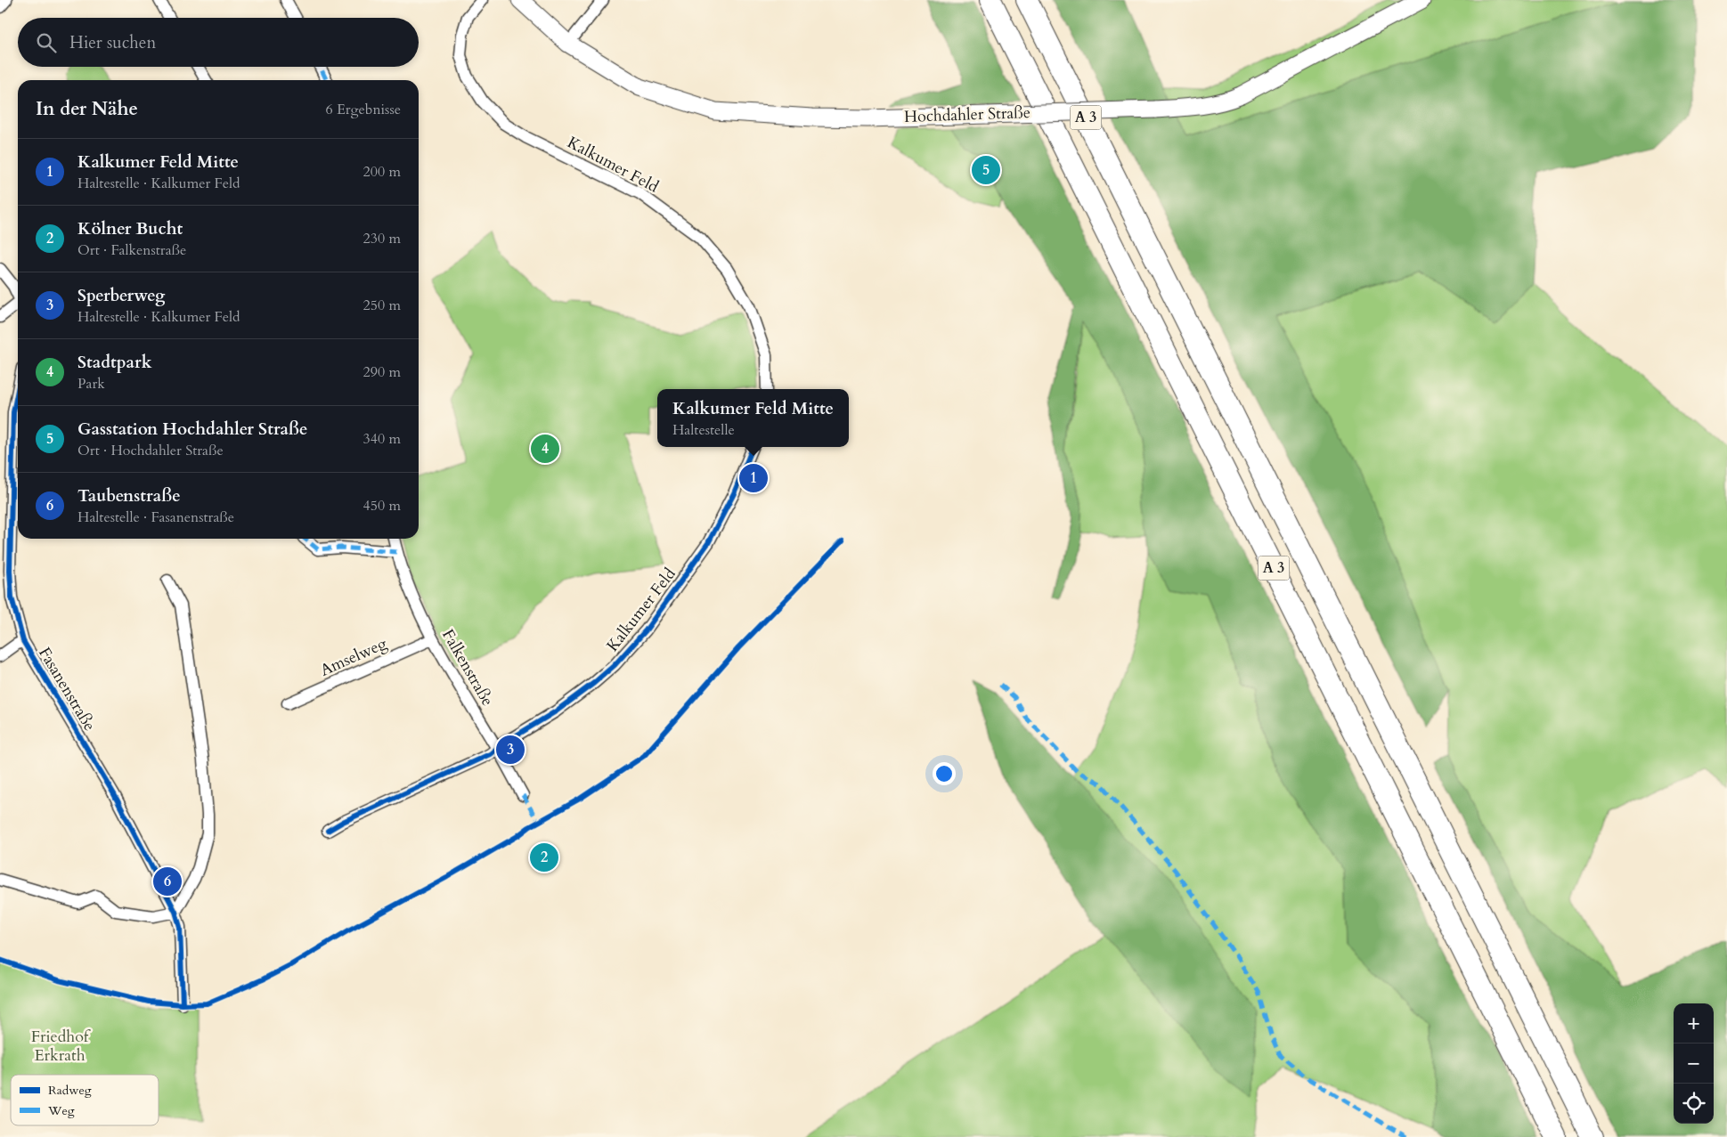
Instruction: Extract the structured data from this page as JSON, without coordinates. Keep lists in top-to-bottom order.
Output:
{
  "streets": {
    "highway": ["A 3"],
    "main road": ["Hochdahler Straße"],
    "street": [
      "Kalkumer Feld",
      "Amselweg",
      "Falkenstraße",
      "Fasanenstraße"
    ]
  },
  "crossings": [
    ["Kalkumer Feld", "Falkenstraße"],
    ["Amselweg", "Falkenstraße"]
  ],
  "parks": ["Friedhof Erkrath"],
  "legend": ["Radweg", "Weg"],
  "page": {
    "search": "Hier suchen",
    "heading": ["In der Nähe", "6 Ergebnisse"],
    "list": [
      {
        "mark": "1",
        "name": "Kalkumer Feld Mitte",
        "note": "Haltestelle · Kalkumer Feld",
        "value": "200 m"
      },
      {
        "mark": "2",
        "name": "Kölner Bucht",
        "note": "Ort · Falkenstraße",
        "value": "230 m"
      },
      {
        "mark": "3",
        "name": "Sperberweg",
        "note": "Haltestelle · Kalkumer Feld",
        "value": "250 m"
      },
      {
        "mark": "4",
        "name": "Stadtpark",
        "note": "Park",
        "value": "290 m"
      },
      {
        "mark": "5",
        "name": "Gasstation Hochdahler Straße",
        "note": "Ort · Hochdahler Straße",
        "value": "340 m"
      },
      {
        "mark": "6",
        "name": "Taubenstraße",
        "note": "Haltestelle · Fasanenstraße",
        "value": "450 m"
      }
    ],
    "pins": [
      "5",
      "4",
      "1",
      "3",
      "2",
      "6"
    ],
    "popup": ["Kalkumer Feld Mitte", "Haltestelle"],
    "map_buttons": ["+", "−"]
  }
}
